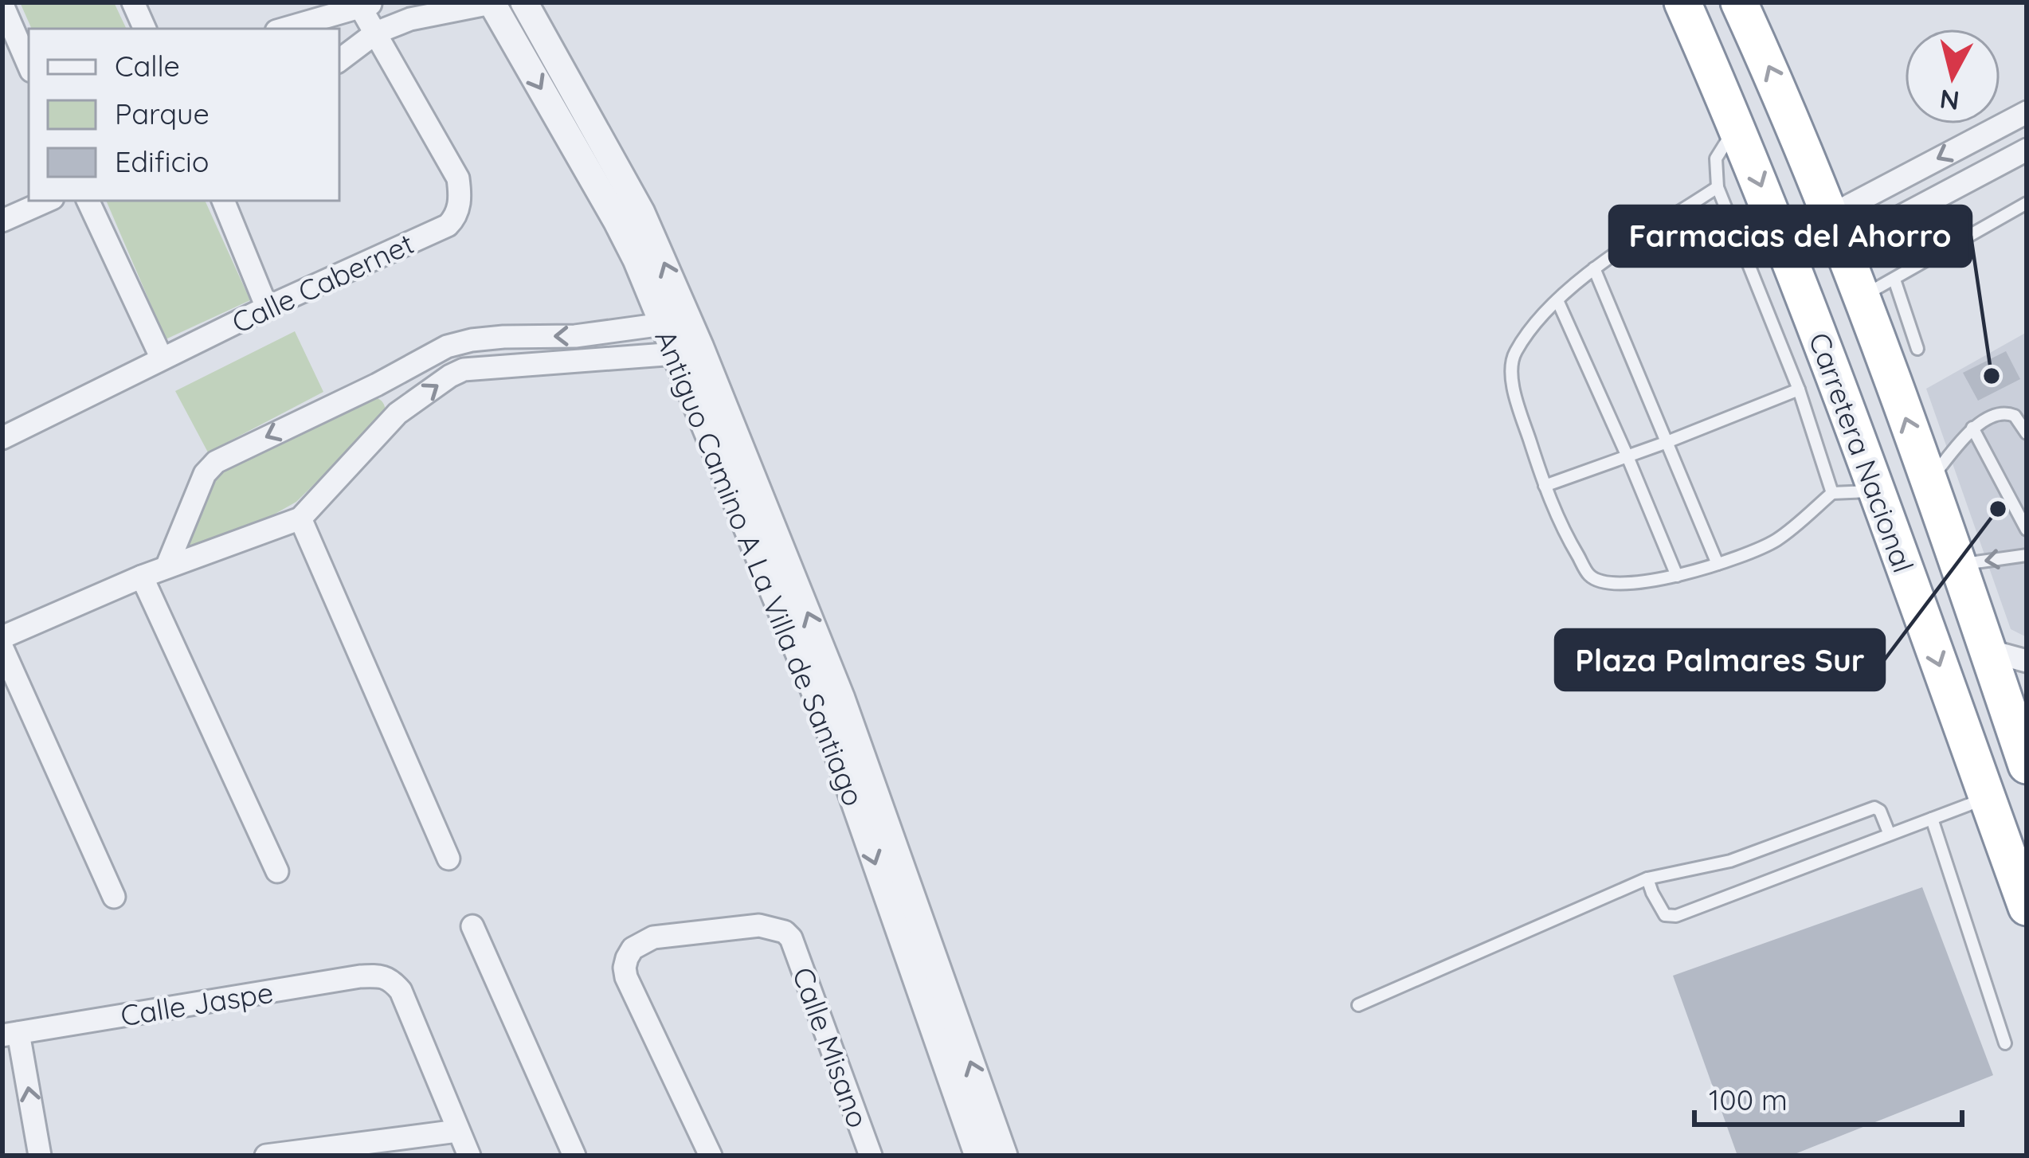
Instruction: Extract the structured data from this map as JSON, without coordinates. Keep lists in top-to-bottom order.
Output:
{
  "streets": {
    "highway": ["Carretera Nacional"],
    "street": [
      "Calle Cabernet",
      "Antiguo Camino A La Villa de Santiago",
      "Calle Jaspe",
      "Calle Misano"
    ]
  },
  "places": ["Farmacias del Ahorro", "Plaza Palmares Sur"],
  "legend": ["Calle", "Parque", "Edificio"],
  "scale_bar": "100 m",
  "north": "bottom"
}
